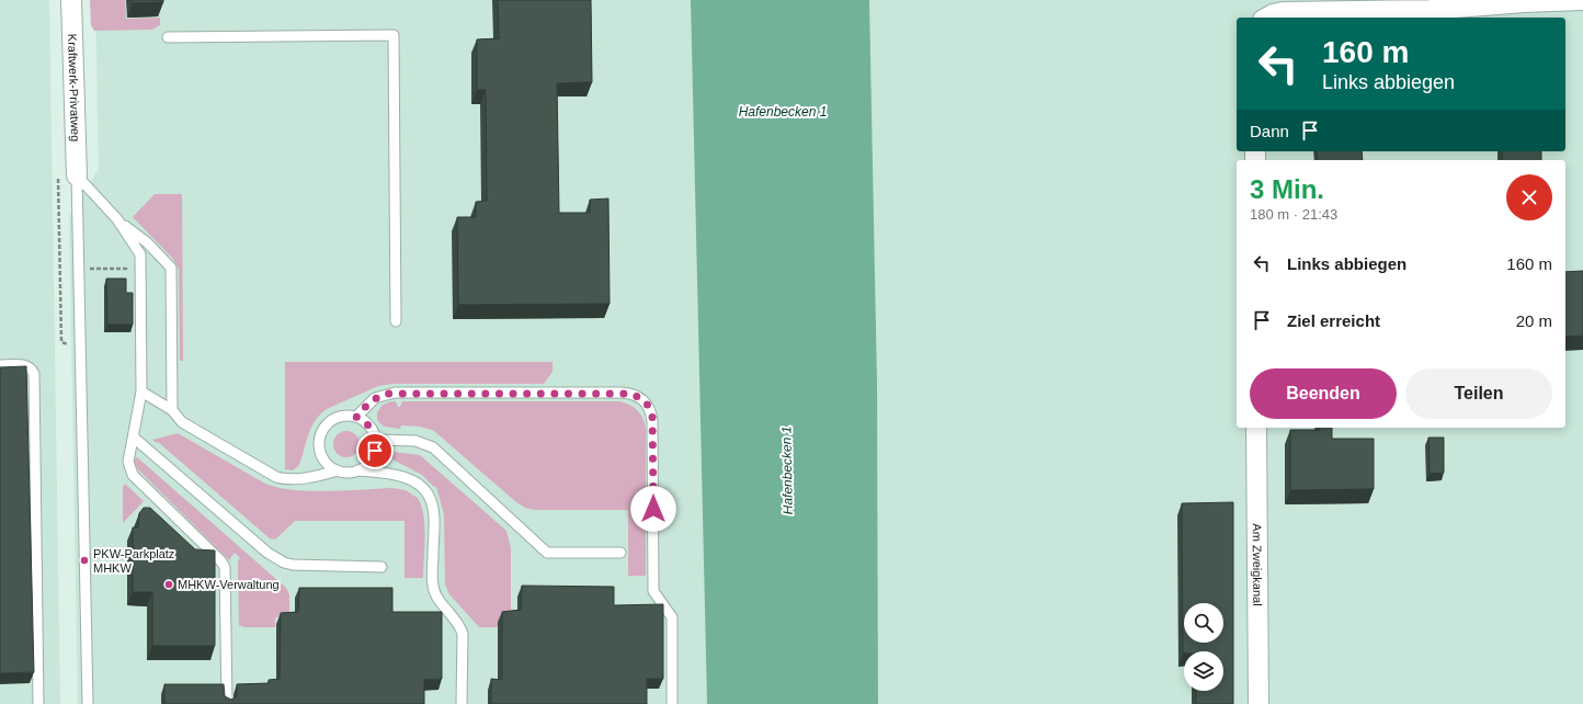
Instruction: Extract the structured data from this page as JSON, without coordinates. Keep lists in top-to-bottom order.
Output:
{
  "streets": {
    "street": ["Kraftwerk-Privatweg", "Am Zweigkanal"]
  },
  "water": ["Hafenbecken 1"],
  "places": ["PKW-Parkplatz MHKW", "MHKW-Verwaltung"],
  "page": {
    "turn": ["160 m", "Links abbiegen"],
    "then": "Dann",
    "heading": ["3 Min.", "180 m · 21:43"],
    "list": [
      {
        "name": "Links abbiegen",
        "value": "160 m"
      },
      {
        "name": "Ziel erreicht",
        "value": "20 m"
      }
    ],
    "buttons": ["Beenden", "Teilen"]
  }
}
